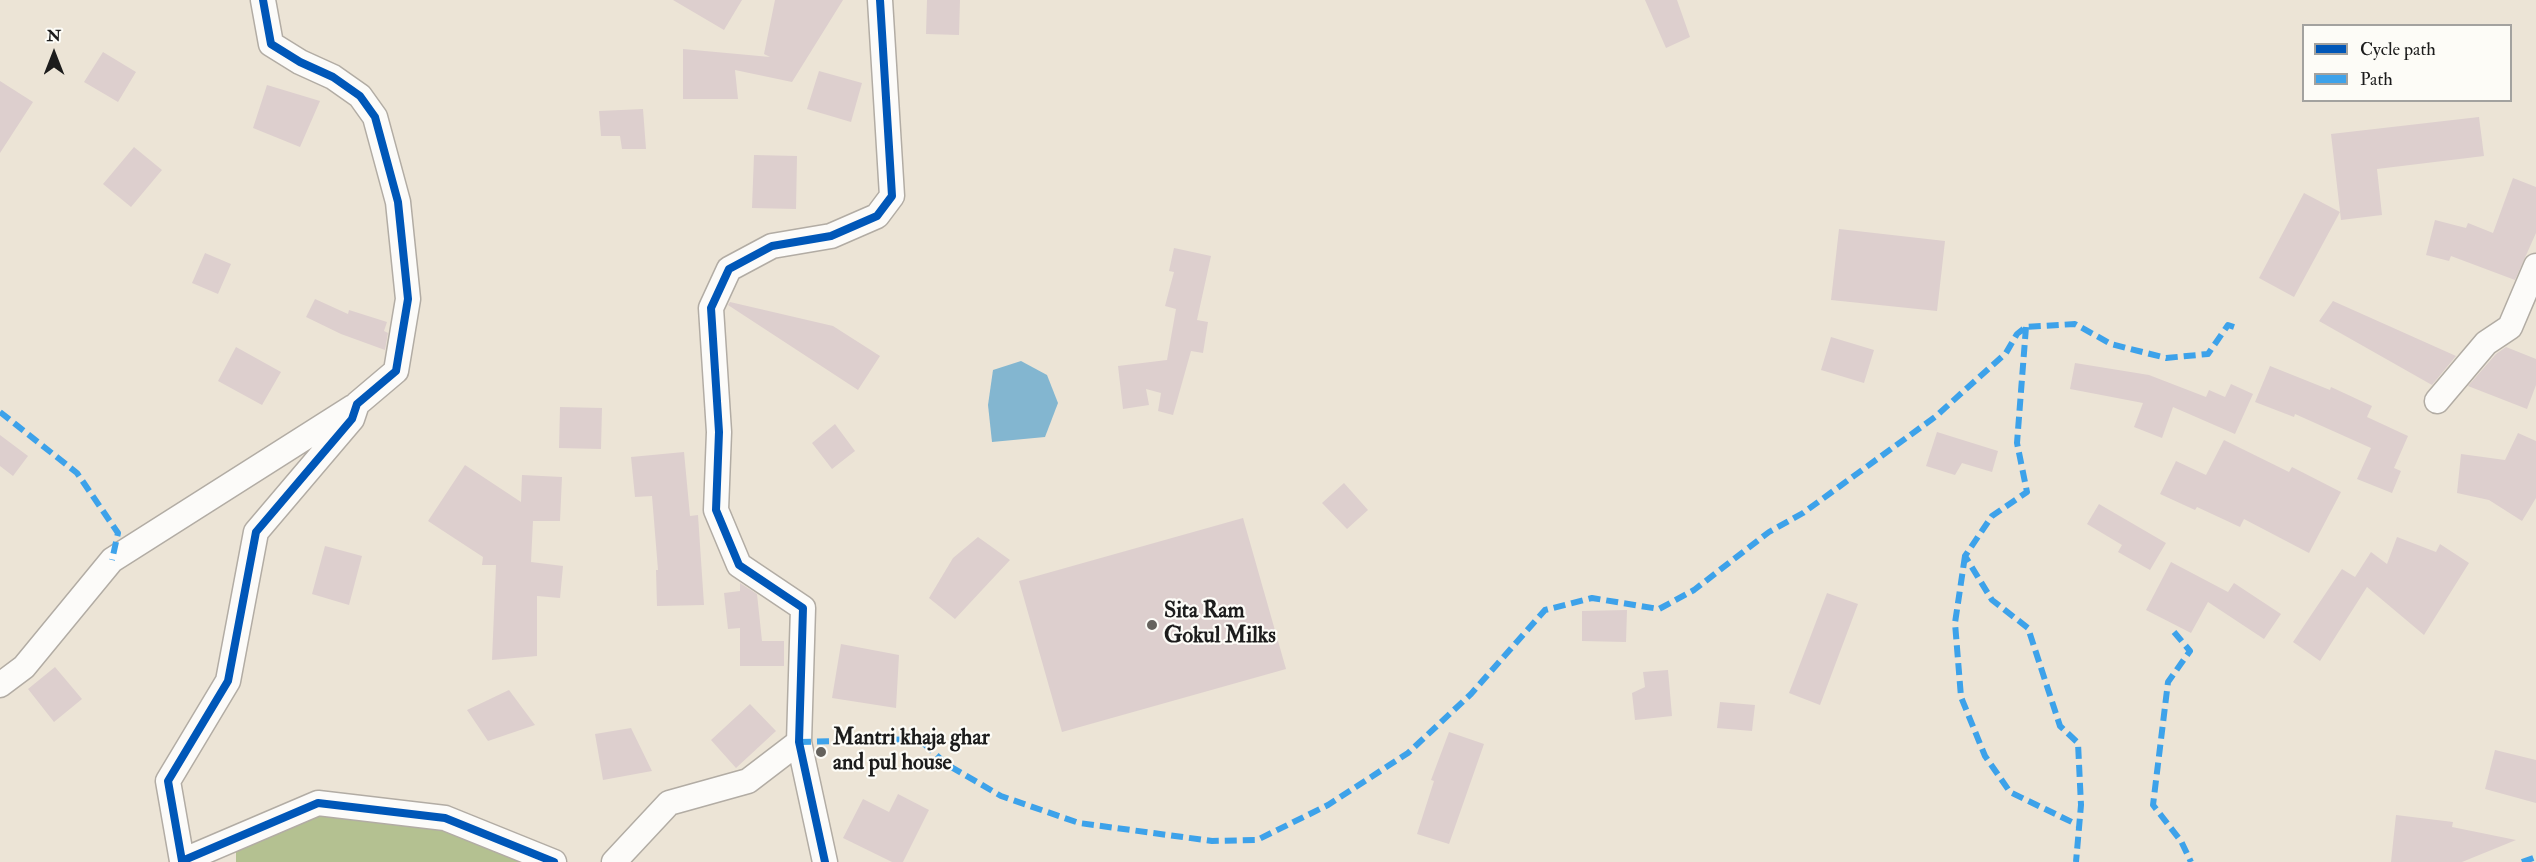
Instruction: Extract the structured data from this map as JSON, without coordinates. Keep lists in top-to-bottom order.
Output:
{
  "places": ["Sita Ram Gokul Milks", "Mantri khaja ghar and pul house"],
  "legend": ["Cycle path", "Path"],
  "north": "top"
}
